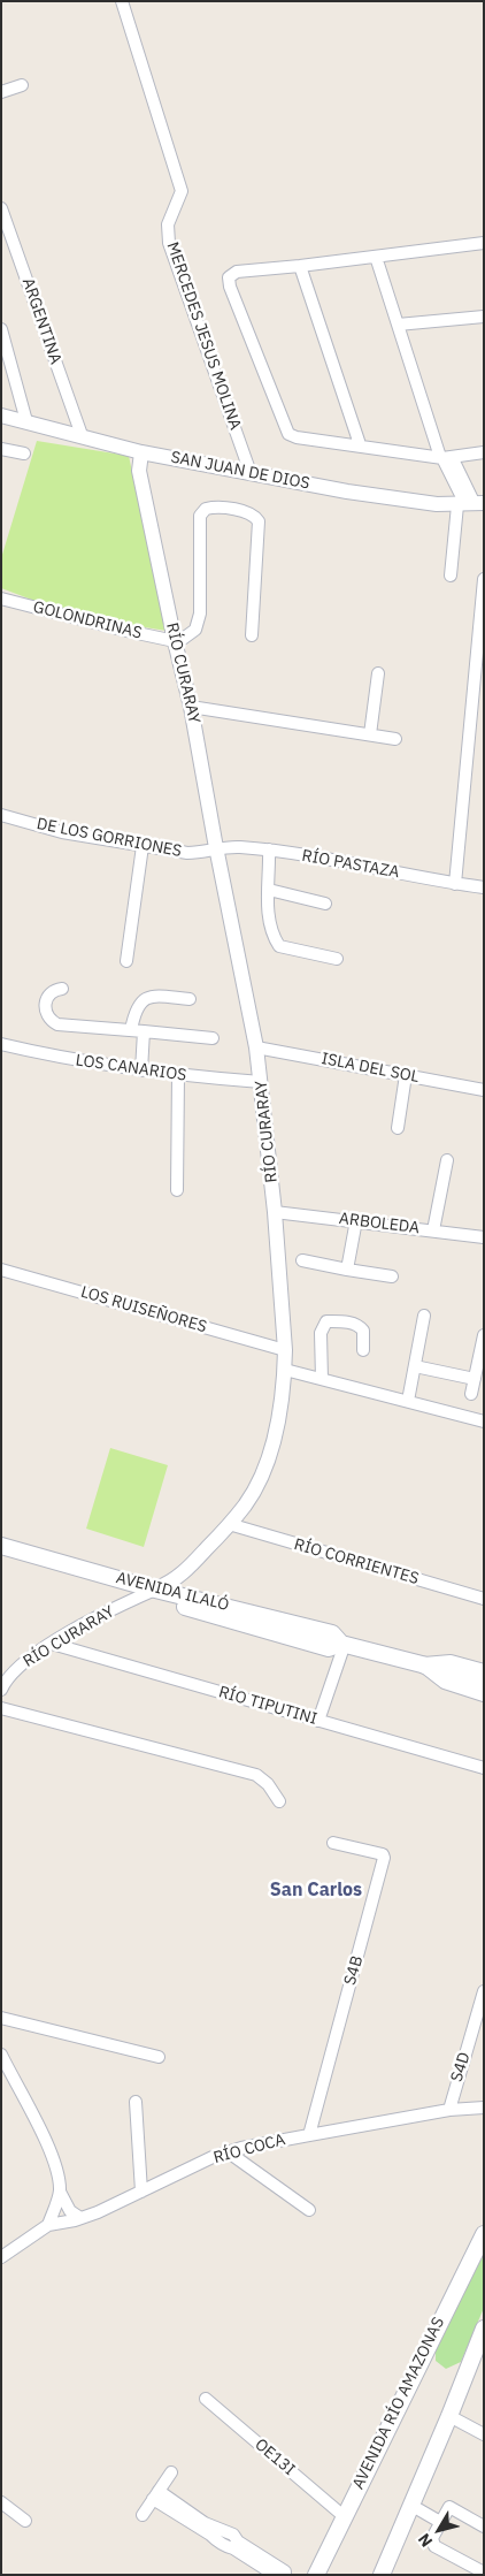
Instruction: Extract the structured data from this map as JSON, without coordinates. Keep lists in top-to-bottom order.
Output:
{
  "streets": {
    "main road": ["AVENIDA ILALÓ", "AVENIDA RÍO AMAZONAS"],
    "street": [
      "ARGENTINA",
      "MERCEDES JESUS MOLINA",
      "SAN JUAN DE DIOS",
      "GOLONDRINAS",
      "RÍO CURARAY",
      "DE LOS GORRIONES",
      "RÍO PASTAZA",
      "LOS CANARIOS",
      "ISLA DEL SOL",
      "ARBOLEDA",
      "LOS RUISEÑORES",
      "RÍO CORRIENTES",
      "RÍO TIPUTINI",
      "S4B",
      "S4D",
      "RÍO COCA",
      "OE13I"
    ]
  },
  "crossings": [
    ["ARGENTINA", "SAN JUAN DE DIOS"],
    ["MERCEDES JESUS MOLINA", "SAN JUAN DE DIOS"],
    ["SAN JUAN DE DIOS", "RÍO CURARAY"],
    ["GOLONDRINAS", "RÍO CURARAY"],
    ["RÍO CURARAY", "DE LOS GORRIONES"],
    ["RÍO CURARAY", "RÍO PASTAZA"],
    ["RÍO CURARAY", "LOS CANARIOS"],
    ["RÍO CURARAY", "ISLA DEL SOL"],
    ["RÍO CURARAY", "ARBOLEDA"],
    ["RÍO CURARAY", "LOS RUISEÑORES"],
    ["RÍO CURARAY", "RÍO CORRIENTES"],
    ["RÍO CURARAY", "AVENIDA ILALÓ"],
    ["RÍO CURARAY", "RÍO TIPUTINI"],
    ["DE LOS GORRIONES", "RÍO PASTAZA"],
    ["S4B", "RÍO COCA"],
    ["S4D", "RÍO COCA"],
    ["AVENIDA RÍO AMAZONAS", "OE13I"]
  ],
  "districts": ["San Carlos"],
  "north": "bottom left"
}
